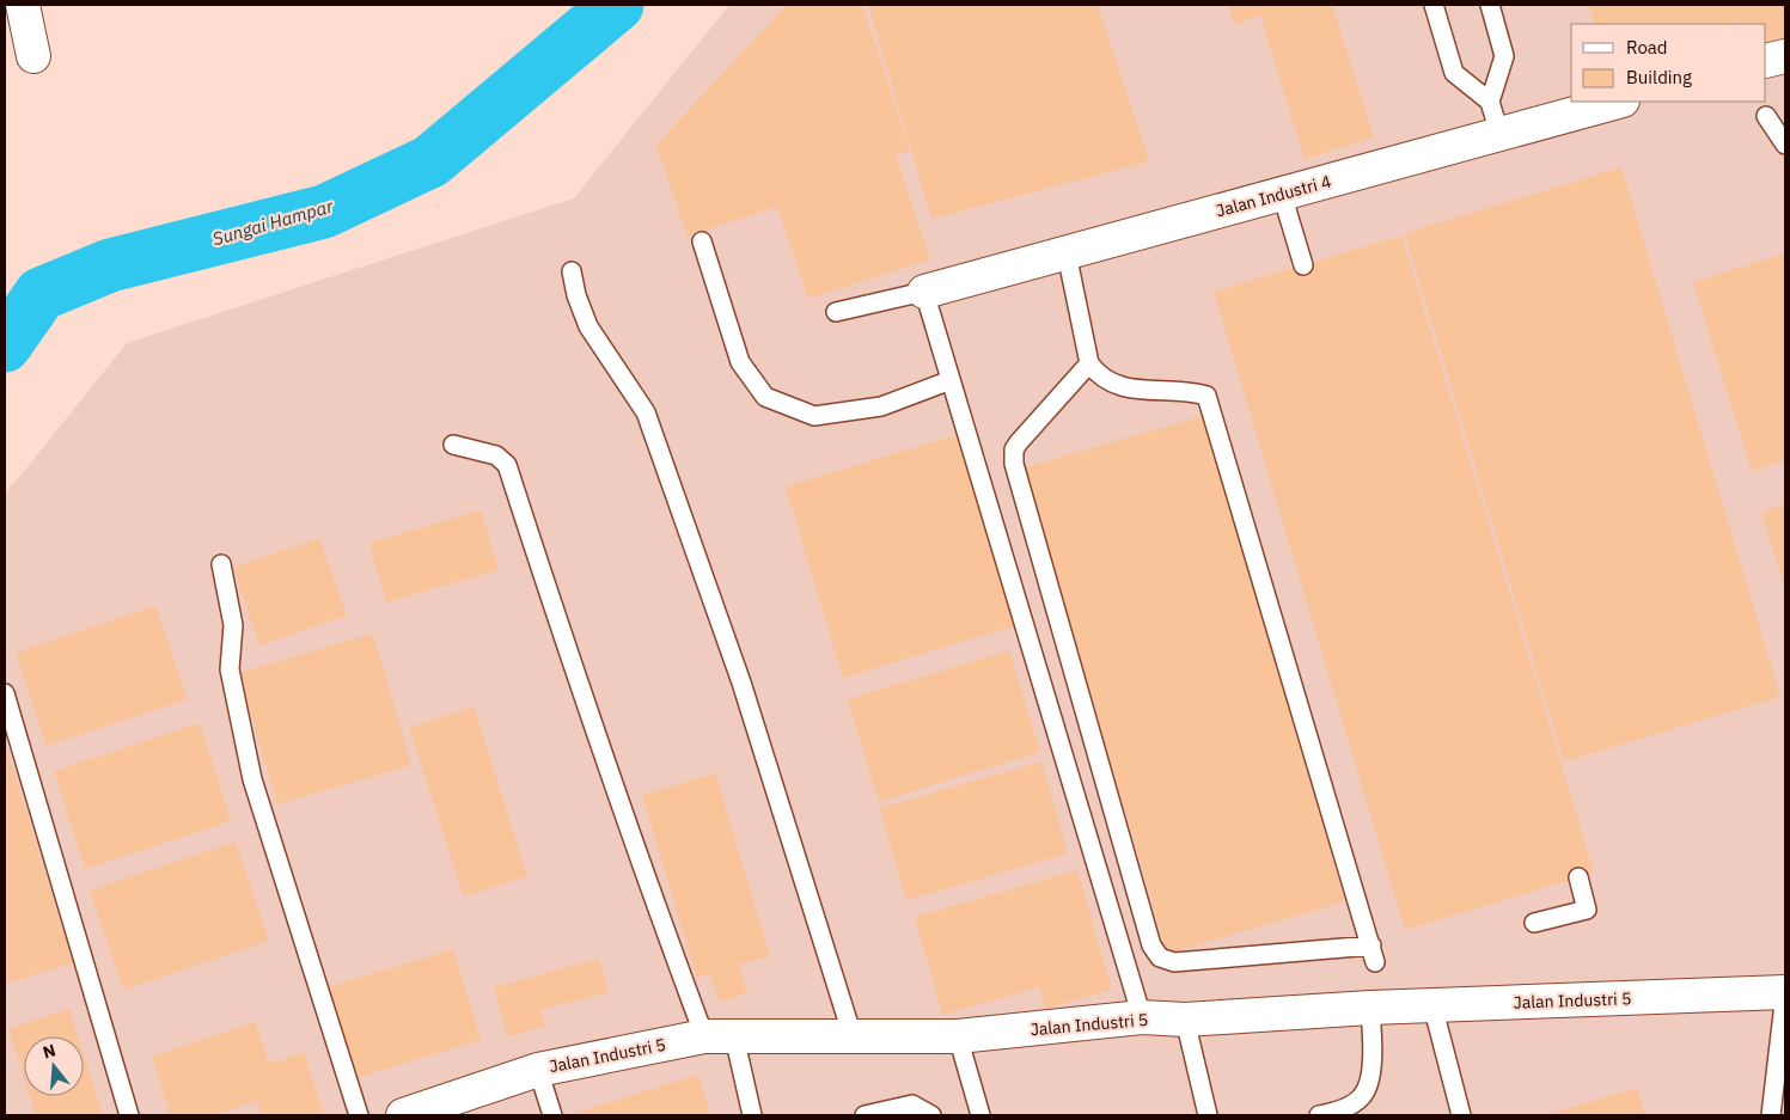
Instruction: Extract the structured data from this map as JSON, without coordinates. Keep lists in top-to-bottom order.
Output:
{
  "streets": {
    "street": ["Jalan Industri 4", "Jalan Industri 5"]
  },
  "water": ["Sungai Hampar"],
  "legend": ["Road", "Building"],
  "north": "top"
}
